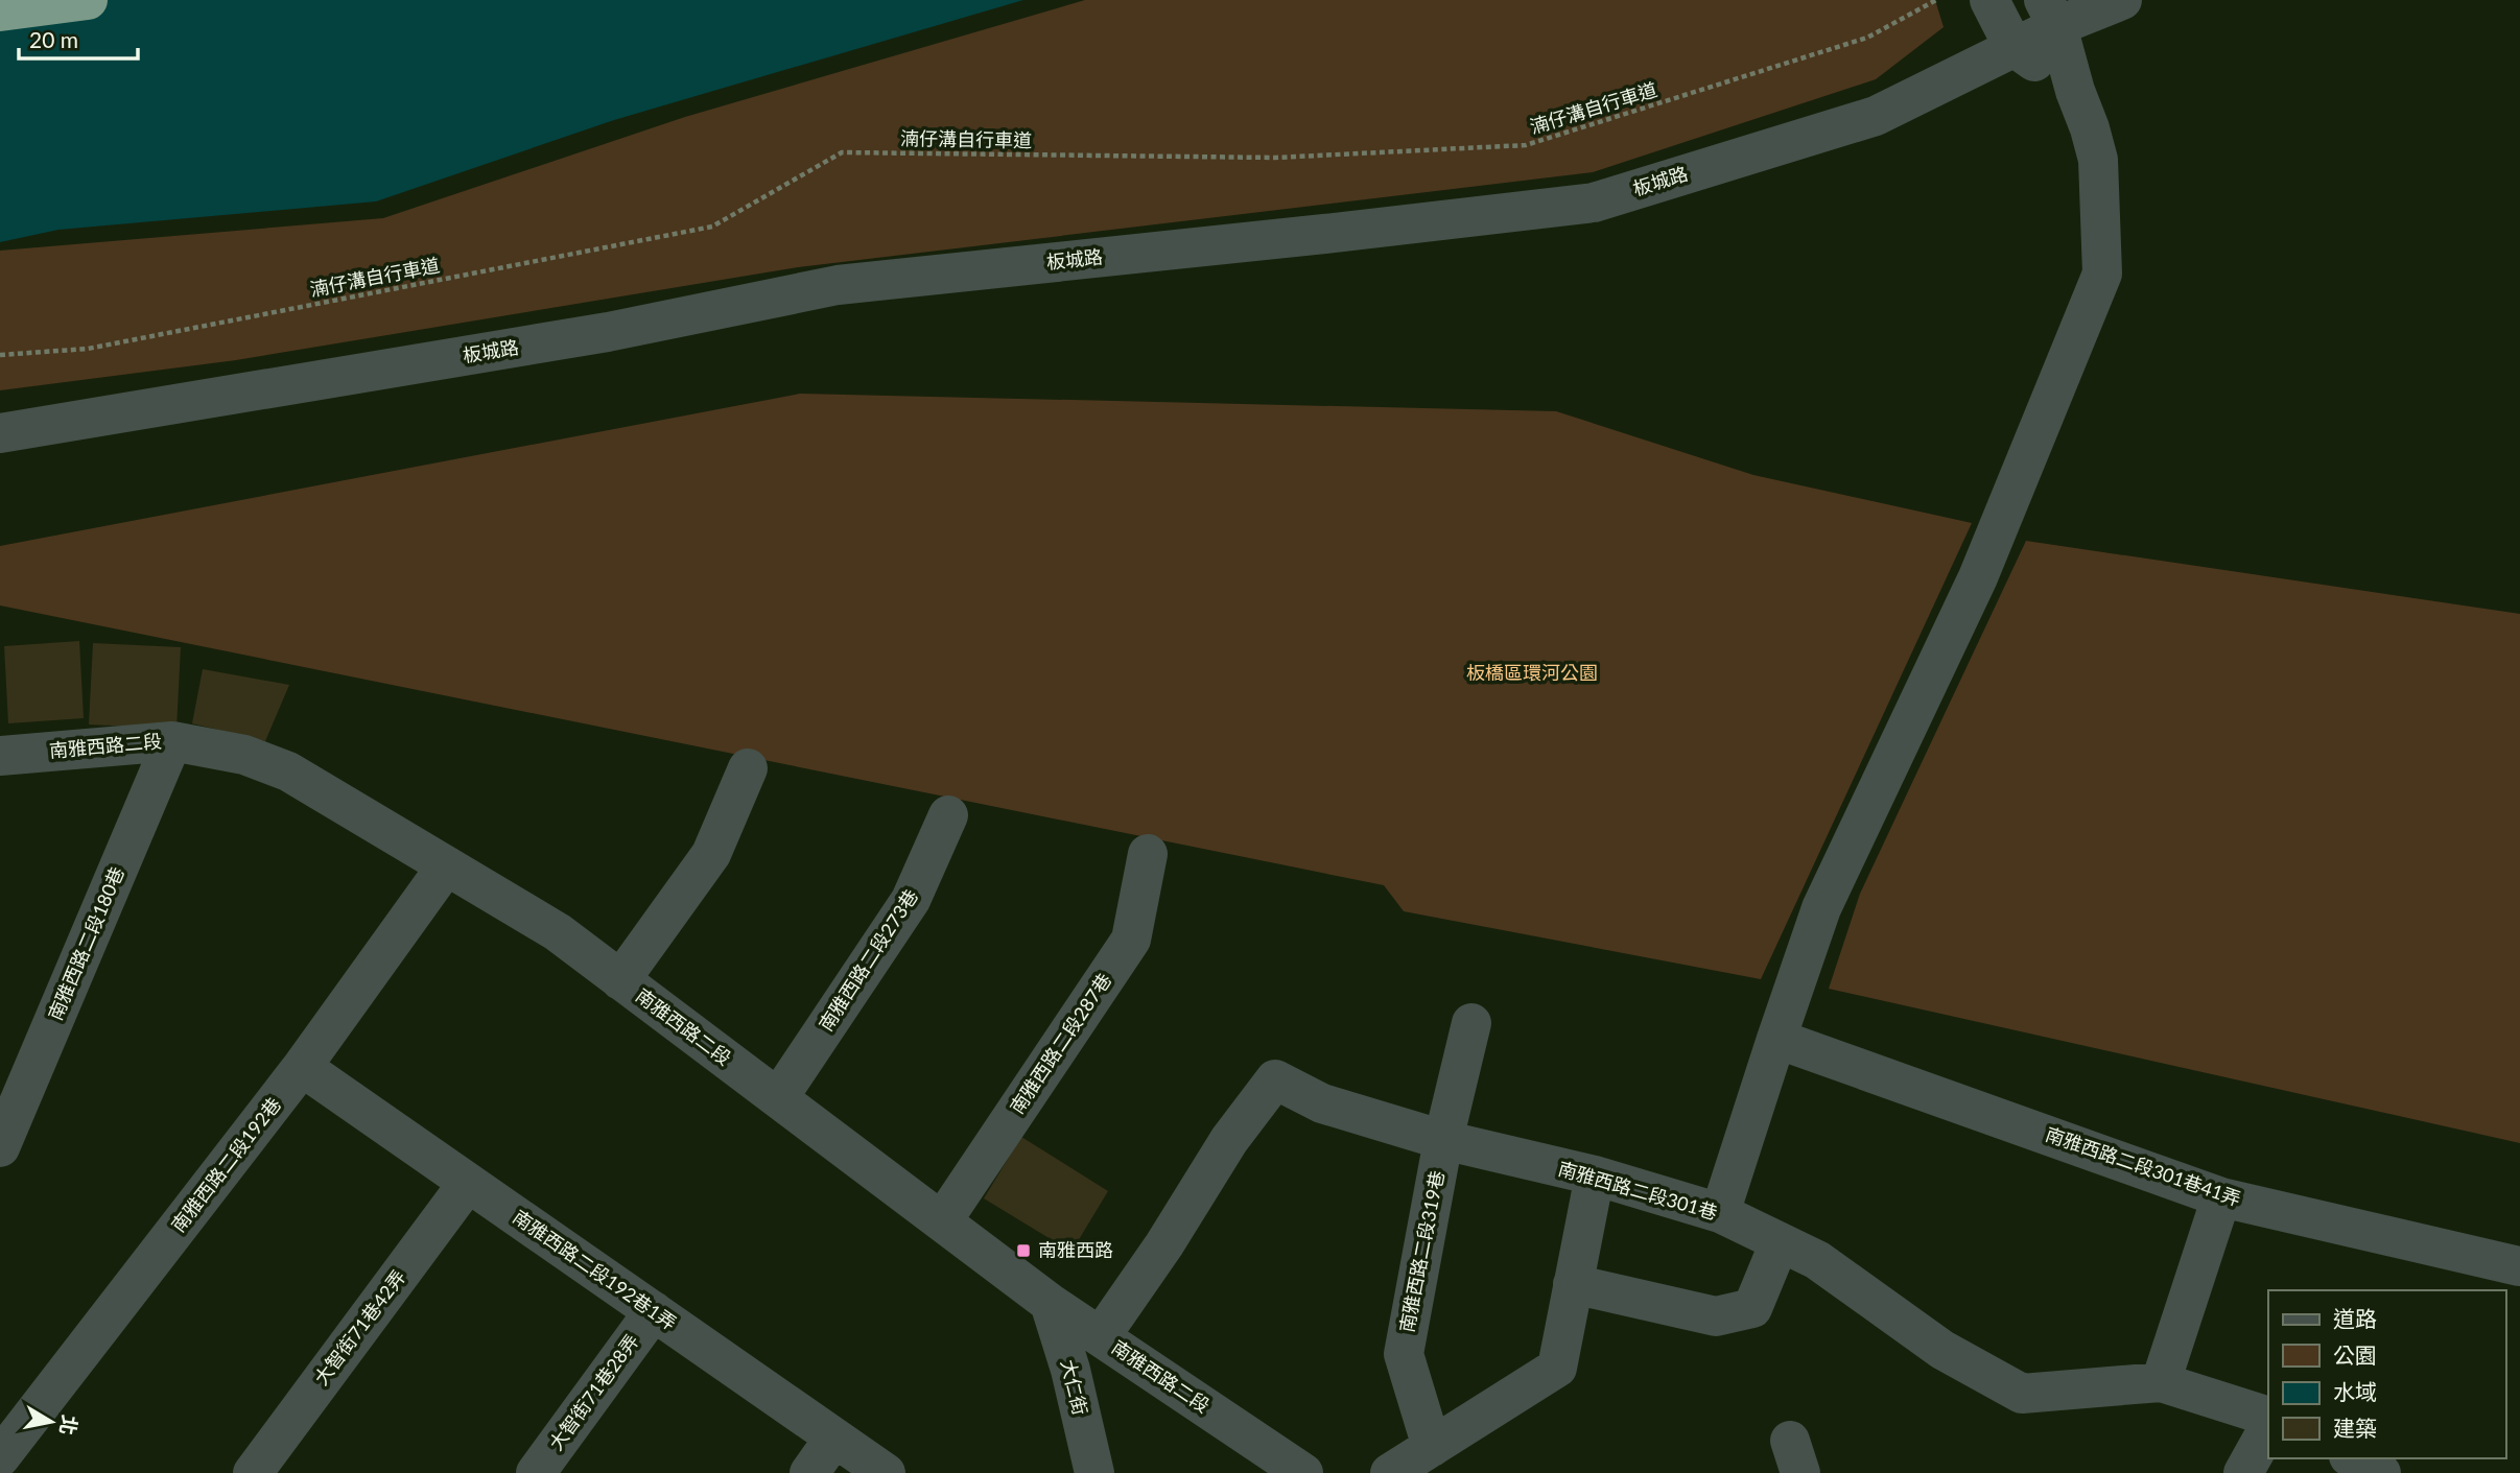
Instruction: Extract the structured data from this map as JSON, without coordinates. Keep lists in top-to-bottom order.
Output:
{
  "streets": {
    "street": [
      "板城路",
      "南雅西路二段",
      "南雅西路二段180巷",
      "南雅西路二段273巷",
      "南雅西路二段287巷",
      "南雅西路二段192巷",
      "南雅西路二段301巷41弄",
      "南雅西路二段301巷",
      "南雅西路二段319巷",
      "南雅西路二段192巷1弄",
      "大智街71巷42弄",
      "大仁街",
      "大智街71巷28弄"
    ],
    "path": ["湳仔溝自行車道"]
  },
  "crossings": [
    ["南雅西路二段", "南雅西路二段180巷"],
    ["南雅西路二段", "南雅西路二段273巷"],
    ["南雅西路二段", "南雅西路二段287巷"],
    ["南雅西路二段", "南雅西路二段192巷"],
    ["南雅西路二段", "南雅西路二段301巷"],
    ["南雅西路二段", "大仁街"],
    ["南雅西路二段192巷", "南雅西路二段192巷1弄"],
    ["南雅西路二段301巷", "南雅西路二段319巷"],
    ["南雅西路二段192巷1弄", "大智街71巷42弄"],
    ["南雅西路二段192巷1弄", "大智街71巷28弄"]
  ],
  "parks": ["板橋區環河公園"],
  "places": {
    "transit": ["南雅西路"]
  },
  "legend": [
    "道路",
    "公園",
    "水域",
    "建築"
  ],
  "scale_bar": "20 m",
  "north": "right"
}
